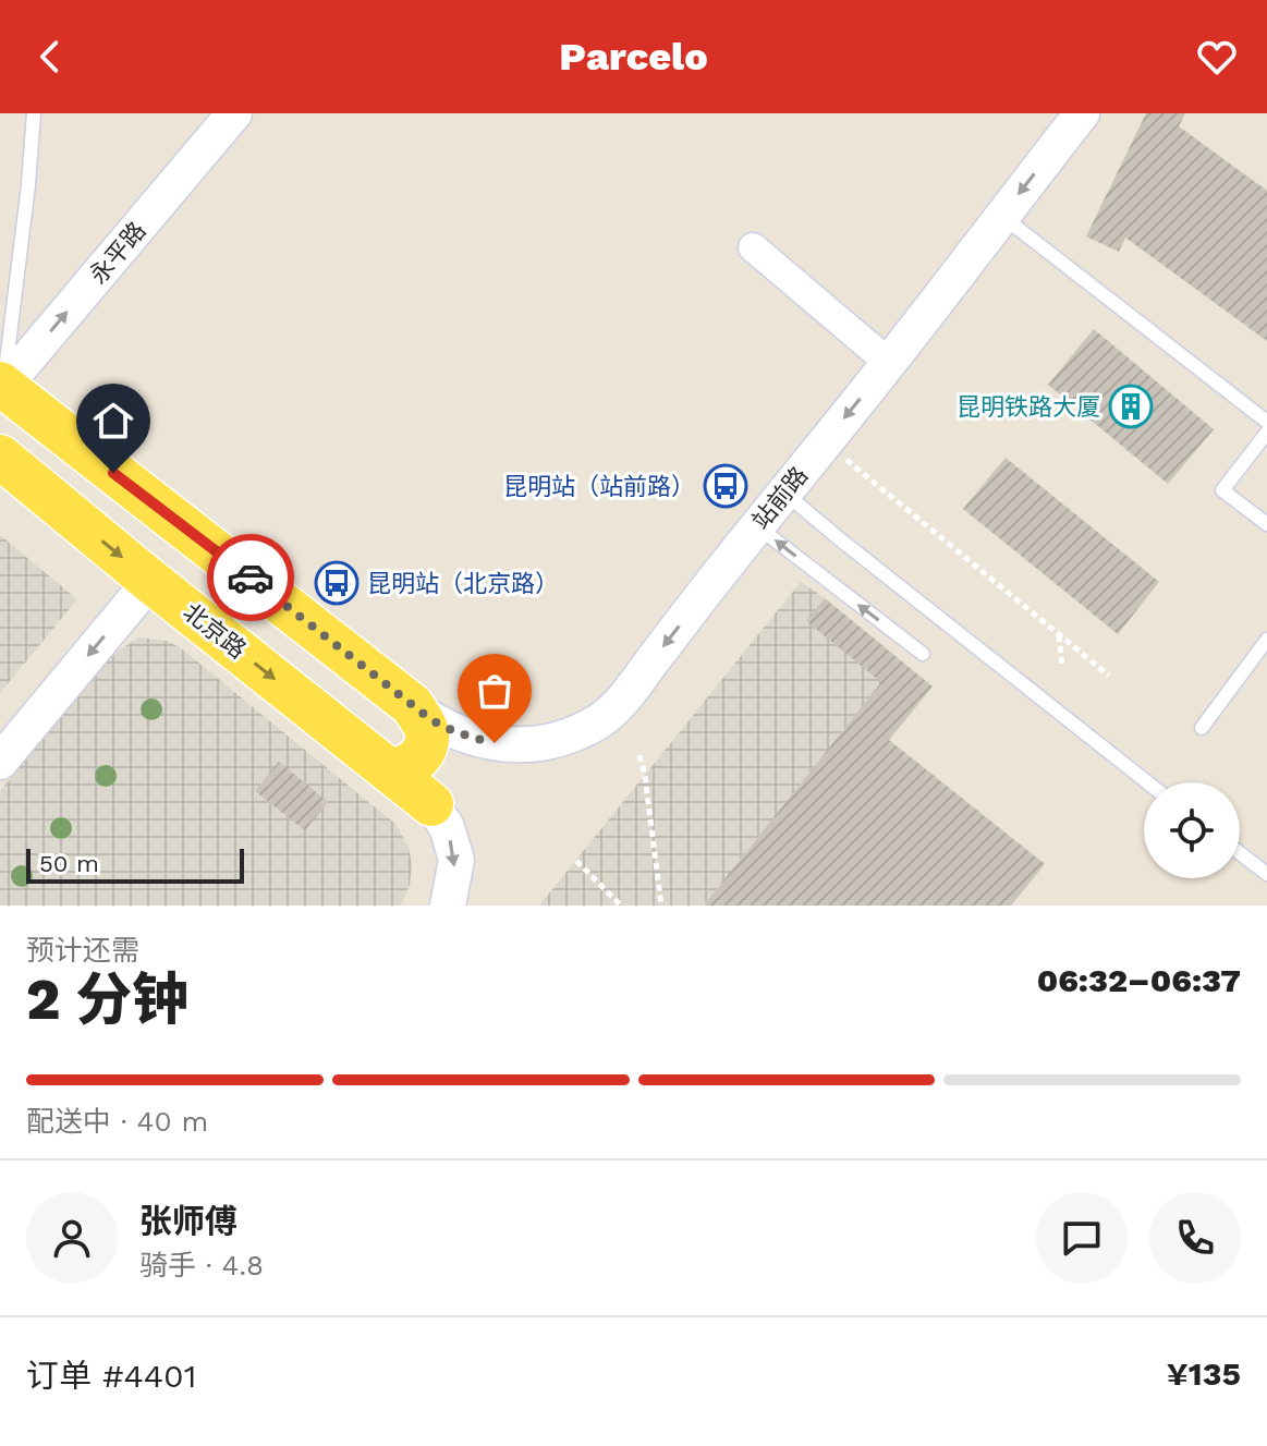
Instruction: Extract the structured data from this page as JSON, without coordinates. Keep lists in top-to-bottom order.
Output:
{
  "streets": {
    "main road": ["北京路"],
    "street": ["永平路", "站前路"]
  },
  "one_way": ["永平路", "站前路"],
  "places": {
    "building": ["昆明铁路大厦"],
    "bus stop": ["昆明站（站前路）", "昆明站（北京路）"]
  },
  "scale_bar": "50 m",
  "page": {
    "header": "Parcelo",
    "scale": "50 m",
    "heading": ["2 分钟", "预计还需", "06:32–06:37"],
    "panel": [
      "张师傅",
      "骑手 · 4.8",
      "订单 #4401",
      "¥135"
    ],
    "bar": "配送中 · 40 m"
  }
}
